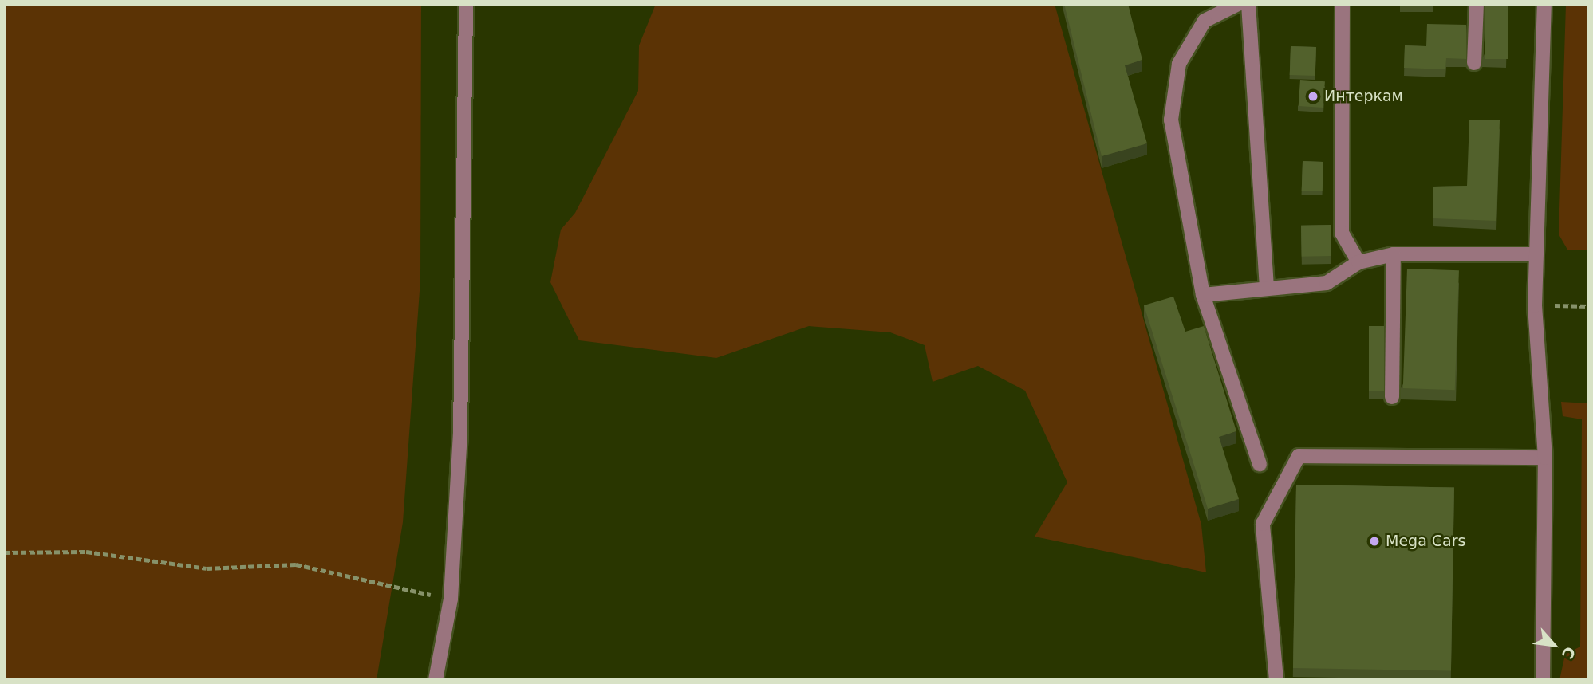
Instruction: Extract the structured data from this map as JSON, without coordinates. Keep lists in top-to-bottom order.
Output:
{
  "places": ["Интеркам", "Mega Cars"],
  "north": "bottom right"
}
